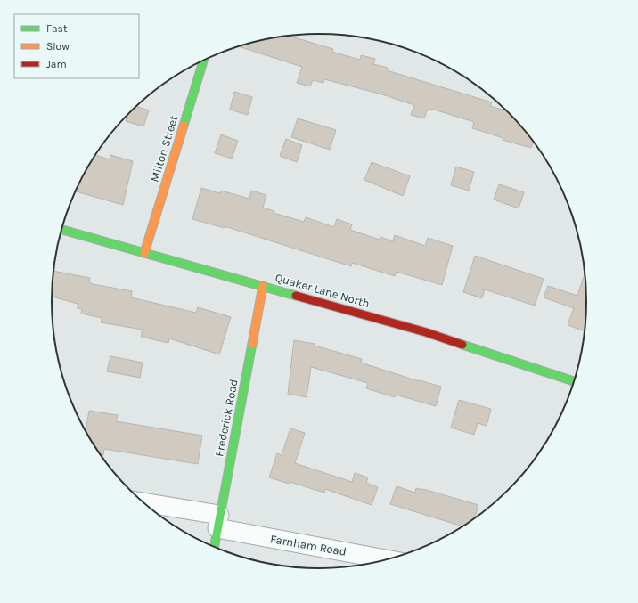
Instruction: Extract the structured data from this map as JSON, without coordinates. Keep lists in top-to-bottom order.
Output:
{
  "streets": {
    "street": [
      "Milton Street",
      "Quaker Lane North",
      "Frederick Road",
      "Farnham Road"
    ]
  },
  "crossings": [
    ["Milton Street", "Quaker Lane North"],
    ["Quaker Lane North", "Frederick Road"],
    ["Frederick Road", "Farnham Road"]
  ],
  "legend": ["Fast", "Slow", "Jam"]
}
